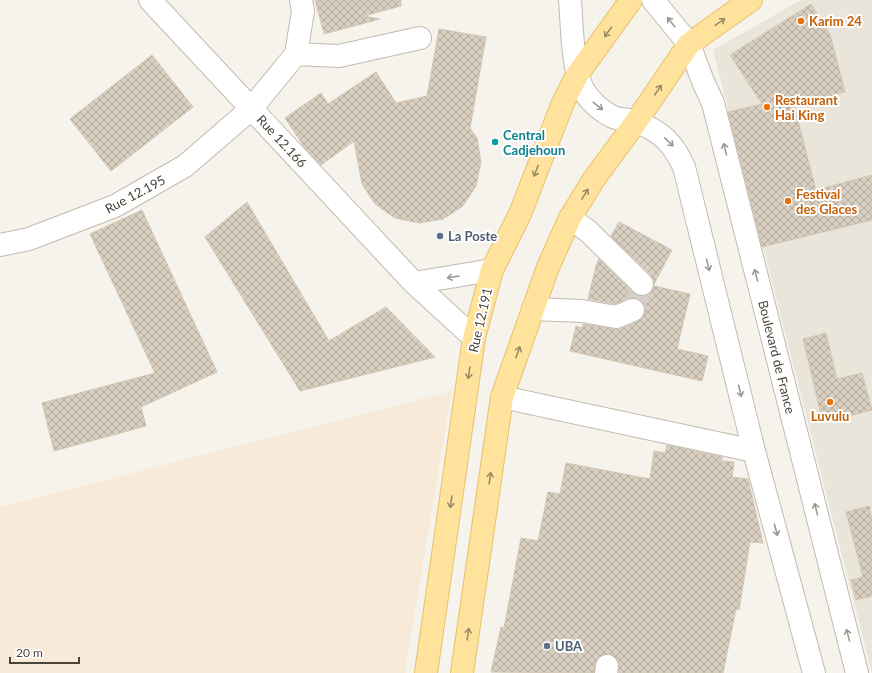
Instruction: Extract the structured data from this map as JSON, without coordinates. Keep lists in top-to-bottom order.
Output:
{
  "streets": {
    "main road": ["Rue 12.191"],
    "street": ["Rue 12.166", "Rue 12.195", "Boulevard de France"]
  },
  "crossings": [
    ["Rue 12.166", "Rue 12.195"],
    ["Rue 12.166", "Rue 12.191"]
  ],
  "places": [
    "Karim 24",
    "Restaurant Hai King",
    "Central Cadjehoun",
    "Festival des Glaces",
    "La Poste",
    "Luvulu",
    "UBA"
  ],
  "scale_bar": "20 m"
}
